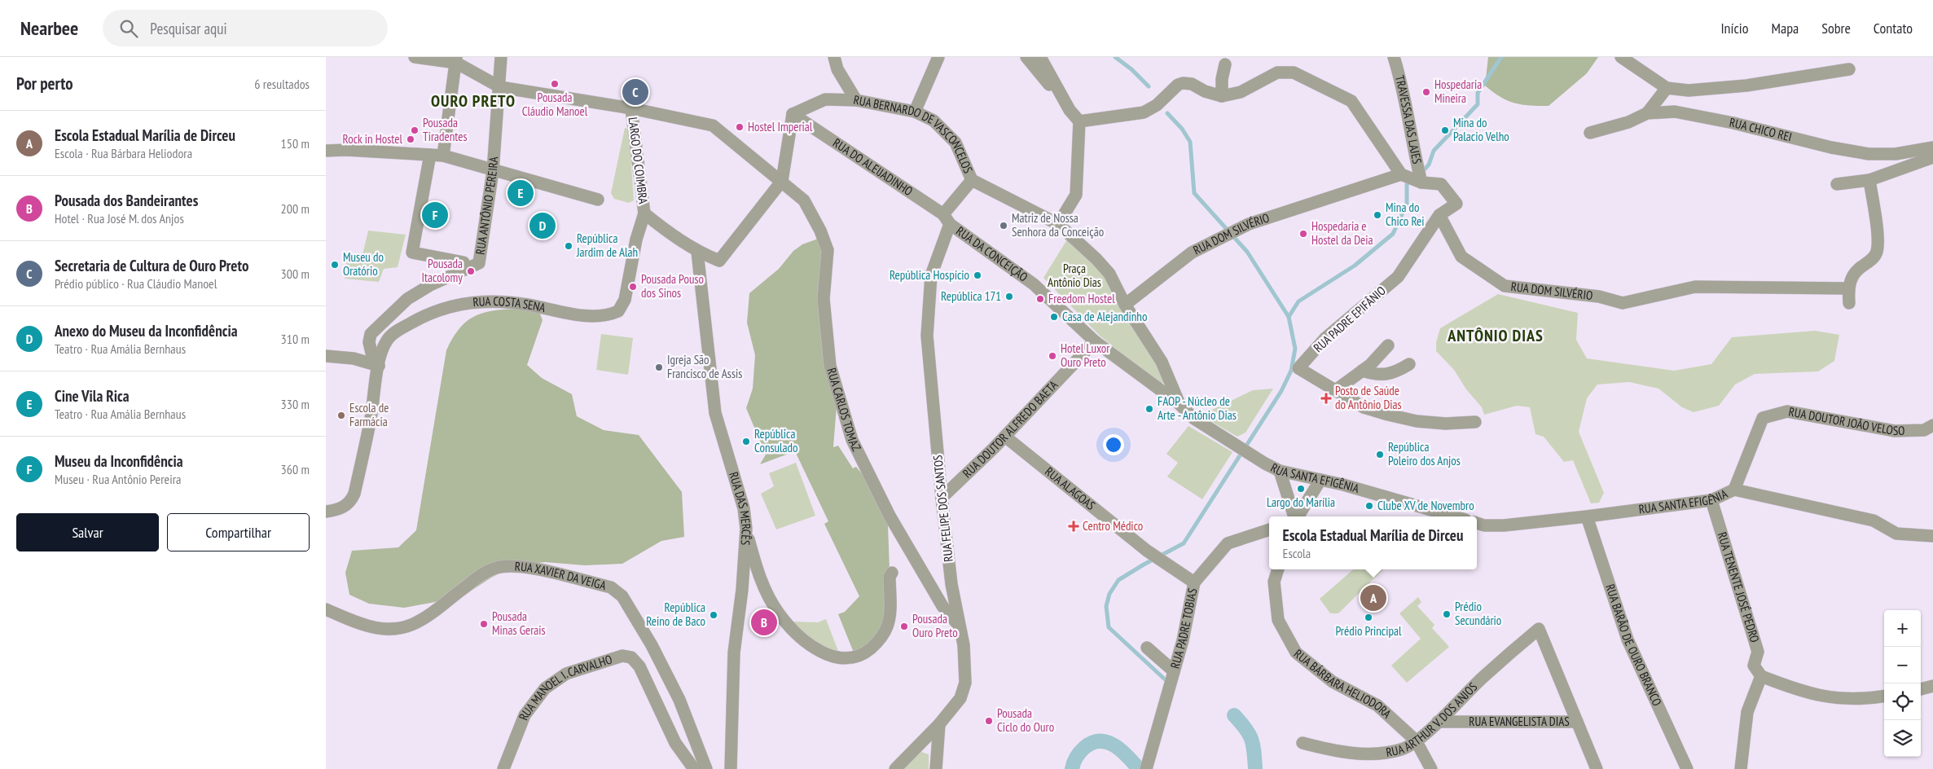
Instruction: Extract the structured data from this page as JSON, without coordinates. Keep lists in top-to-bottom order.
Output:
{
  "streets": {
    "street": [
      "TRAVESSA DAS LAJES",
      "RUA CHICO REI",
      "RUA BERNARDO DE VASCONCELOS",
      "LARGO DO COIMBRA",
      "RUA DO ALEIJADINHO",
      "RUA ANTÔNIO PEREIRA",
      "RUA DOM SILVÉRIO",
      "RUA DA CONCEIÇÃO",
      "RUA COSTA SENA",
      "RUA PADRE EPIFÂNIO",
      "RUA CARLOS TOMAZ",
      "RUA DOUTOR JOÃO VELOSO",
      "RUA DOUTOR ALFREDO BAETA",
      "RUA SANTA EFIGÊNIA",
      "RUA ALAGOAS",
      "RUA FELIPE DOS SANTOS",
      "RUA DAS MERCÊS",
      "RUA XAVIER DA VEIGA",
      "RUA TENENTE JOSÉ PEDRO",
      "RUA PADRE TOBIAS",
      "RUA BARÃO DE OURO BRANCO",
      "RUA BÁRBARA HELIODORA",
      "RUA MANOEL I. CARVALHO",
      "RUA ARTHUR V. DOS ANJOS",
      "RUA EVANGELISTA DIAS"
    ]
  },
  "crossings": [
    ["RUA BERNARDO DE VASCONCELOS", "RUA DO ALEIJADINHO"],
    ["RUA BERNARDO DE VASCONCELOS", "RUA DOM SILVÉRIO"],
    ["LARGO DO COIMBRA", "RUA COSTA SENA"],
    ["LARGO DO COIMBRA", "RUA CARLOS TOMAZ"],
    ["RUA DO ALEIJADINHO", "RUA DA CONCEIÇÃO"],
    ["RUA DO ALEIJADINHO", "RUA FELIPE DOS SANTOS"],
    ["RUA ANTÔNIO PEREIRA", "RUA COSTA SENA"],
    ["RUA ANTÔNIO PEREIRA", "RUA CARLOS TOMAZ"],
    ["RUA DOM SILVÉRIO", "RUA PADRE EPIFÂNIO"],
    ["RUA DA CONCEIÇÃO", "RUA DOUTOR ALFREDO BAETA"],
    ["RUA DA CONCEIÇÃO", "RUA FELIPE DOS SANTOS"],
    ["RUA CARLOS TOMAZ", "RUA FELIPE DOS SANTOS"],
    ["RUA DOUTOR JOÃO VELOSO", "RUA SANTA EFIGÊNIA"],
    ["RUA DOUTOR ALFREDO BAETA", "RUA ALAGOAS"],
    ["RUA DOUTOR ALFREDO BAETA", "RUA FELIPE DOS SANTOS"],
    ["RUA SANTA EFIGÊNIA", "RUA TENENTE JOSÉ PEDRO"],
    ["RUA SANTA EFIGÊNIA", "RUA BARÃO DE OURO BRANCO"],
    ["RUA ALAGOAS", "RUA PADRE TOBIAS"],
    ["RUA BÁRBARA HELIODORA", "RUA ARTHUR V. DOS ANJOS"],
    ["RUA ARTHUR V. DOS ANJOS", "RUA EVANGELISTA DIAS"]
  ],
  "districts": ["OURO PRETO", "ANTÔNIO DIAS"],
  "parks": ["Praça Antônio Dias"],
  "places": {
    "other": [
      "Pousada Cláudio Manoel",
      "Hospedaria Mineira",
      "Hostel Imperial",
      "Pousada Tiradentes",
      "Mina do Palacio Velho",
      "Rock in Hostel",
      "Mina do Chico Rei",
      "Matriz de Nossa Senhora da Conceição",
      "Hospedaria e Hostel da Deia",
      "República Jardim de Alah",
      "Museu do Oratório",
      "Pousada Itacolomy",
      "República Hospício",
      "Pousada Pouso dos Sinos",
      "República 171",
      "Freedom Hostel",
      "Casa de Alejandinho",
      "Hotel Luxor Ouro Preto",
      "Igreja São Francisco de Assis",
      "FAOP - Núcleo de Arte - Antônio Dias",
      "Escola de Farmácia",
      "República Consulado",
      "República Poleiro dos Anjos",
      "Largo do Marília",
      "Clube XV de Novembro",
      "Prédio Secundário",
      "República Reino de Baco",
      "Prédio Principal",
      "Pousada Minas Gerais",
      "Pousada Ouro Preto",
      "Pousada Ciclo do Ouro"
    ],
    "health": ["Posto de Saúde do Antônio Dias", "Centro Médico"]
  },
  "page": {
    "header": "Nearbee",
    "search": "Pesquisar aqui",
    "nav": [
      "Início",
      "Mapa",
      "Sobre",
      "Contato"
    ],
    "heading": ["Por perto", "6 resultados"],
    "pins": [
      "C",
      "E",
      "F",
      "D",
      "A",
      "B"
    ],
    "list": [
      {
        "mark": "A",
        "name": "Escola Estadual Marília de Dirceu",
        "note": "Escola · Rua Bárbara Heliodora",
        "value": "150 m"
      },
      {
        "mark": "B",
        "name": "Pousada dos Bandeirantes",
        "note": "Hotel · Rua José M. dos Anjos",
        "value": "200 m"
      },
      {
        "mark": "C",
        "name": "Secretaria de Cultura de Ouro Preto",
        "note": "Prédio público · Rua Cláudio Manoel",
        "value": "300 m"
      },
      {
        "mark": "D",
        "name": "Anexo do Museu da Inconfidência",
        "note": "Teatro · Rua Amália Bernhaus",
        "value": "310 m"
      },
      {
        "mark": "E",
        "name": "Cine Vila Rica",
        "note": "Teatro · Rua Amália Bernhaus",
        "value": "330 m"
      },
      {
        "mark": "F",
        "name": "Museu da Inconfidência",
        "note": "Museu · Rua Antônio Pereira",
        "value": "360 m"
      }
    ],
    "buttons": ["Salvar", "Compartilhar"],
    "popup": ["Escola Estadual Marília de Dirceu", "Escola"],
    "map_buttons": ["+", "−"]
  }
}
